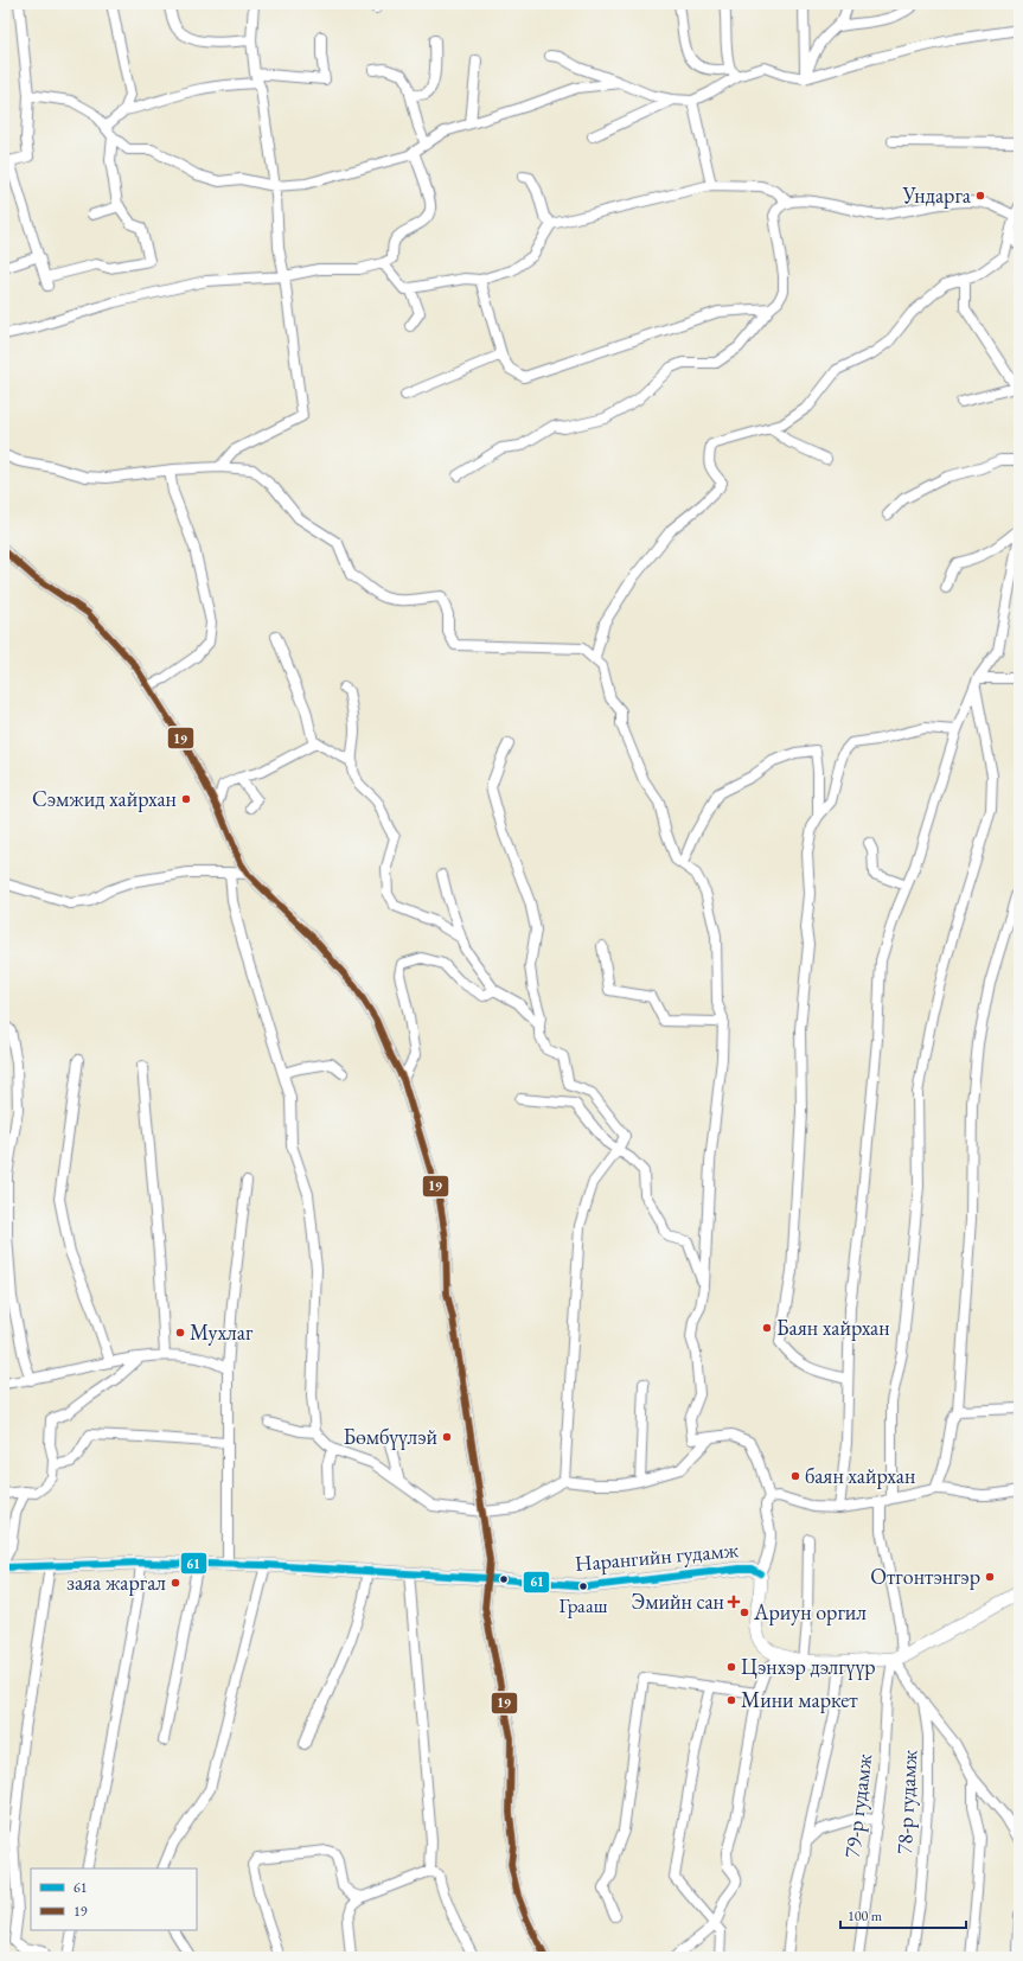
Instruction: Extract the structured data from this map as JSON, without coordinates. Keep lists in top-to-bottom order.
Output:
{
  "streets": {
    "main road": ["Нарангийн гудамж"],
    "street": ["78-р гудамж", "79-р гудамж"]
  },
  "crossings": [
    ["78-р гудамж", "79-р гудамж"]
  ],
  "places": {
    "other": [
      "Ундарга",
      "Сэмжид хайрхан",
      "Баян хайрхан",
      "Мухлаг",
      "Бөмбүүлэй",
      "баян хайрхан",
      "Отгонтэнгэр",
      "заяа жаргал",
      "Грааш",
      "Ариун оргил",
      "Цэнхэр дэлгүүр",
      "Мини маркет"
    ],
    "health": ["Эмийн сан"]
  },
  "lines": ["transit line 19", "transit line 61"],
  "legend": ["61", "19"],
  "scale_bar": "100 m"
}
